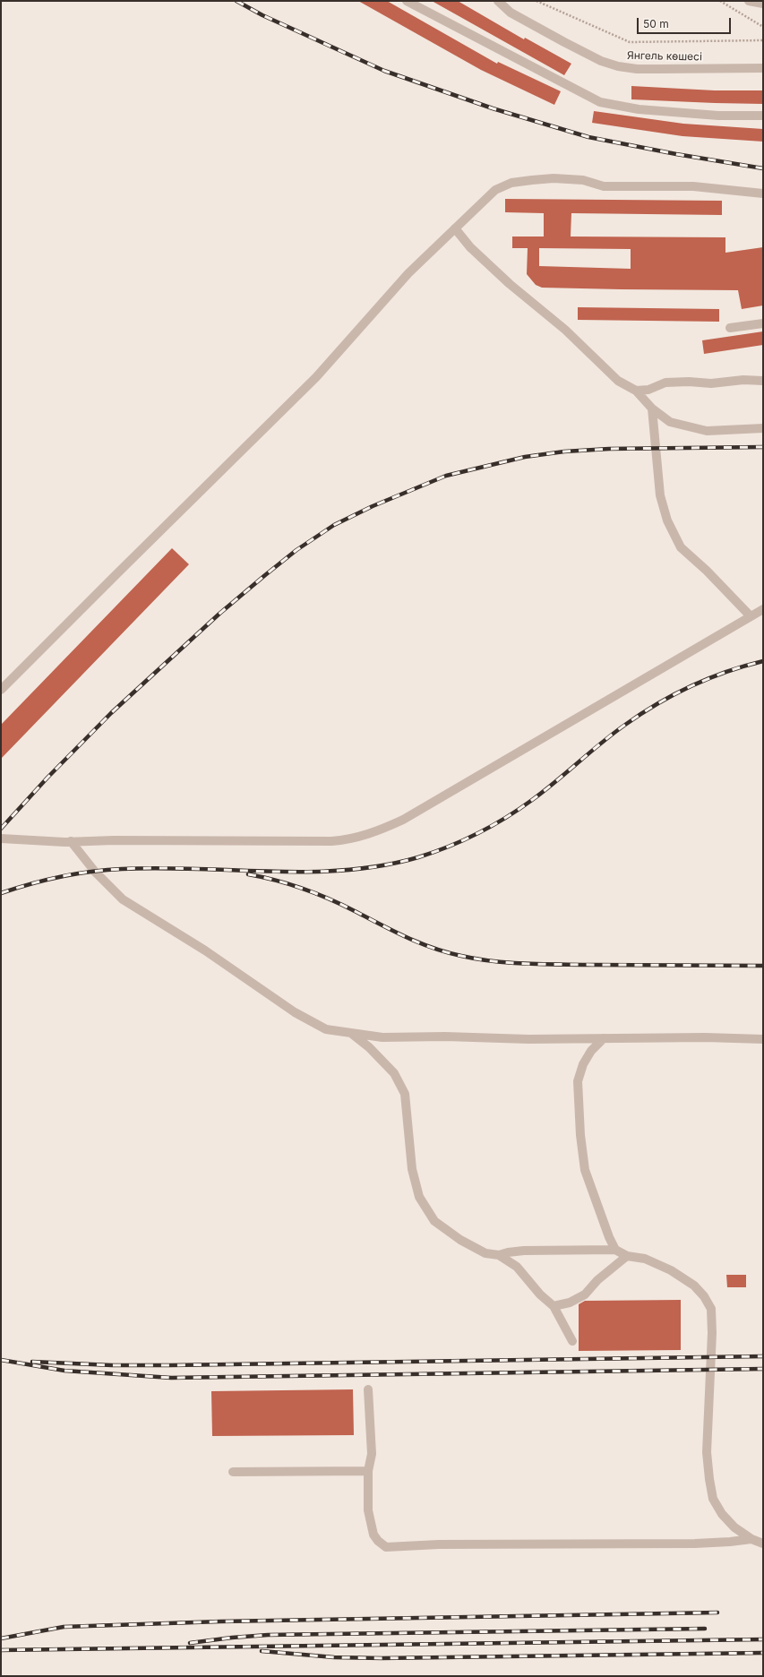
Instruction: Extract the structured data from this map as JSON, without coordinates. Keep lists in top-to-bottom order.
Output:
{
  "streets": {
    "street": ["Янгель көшесі"]
  },
  "scale_bar": "50 m"
}
